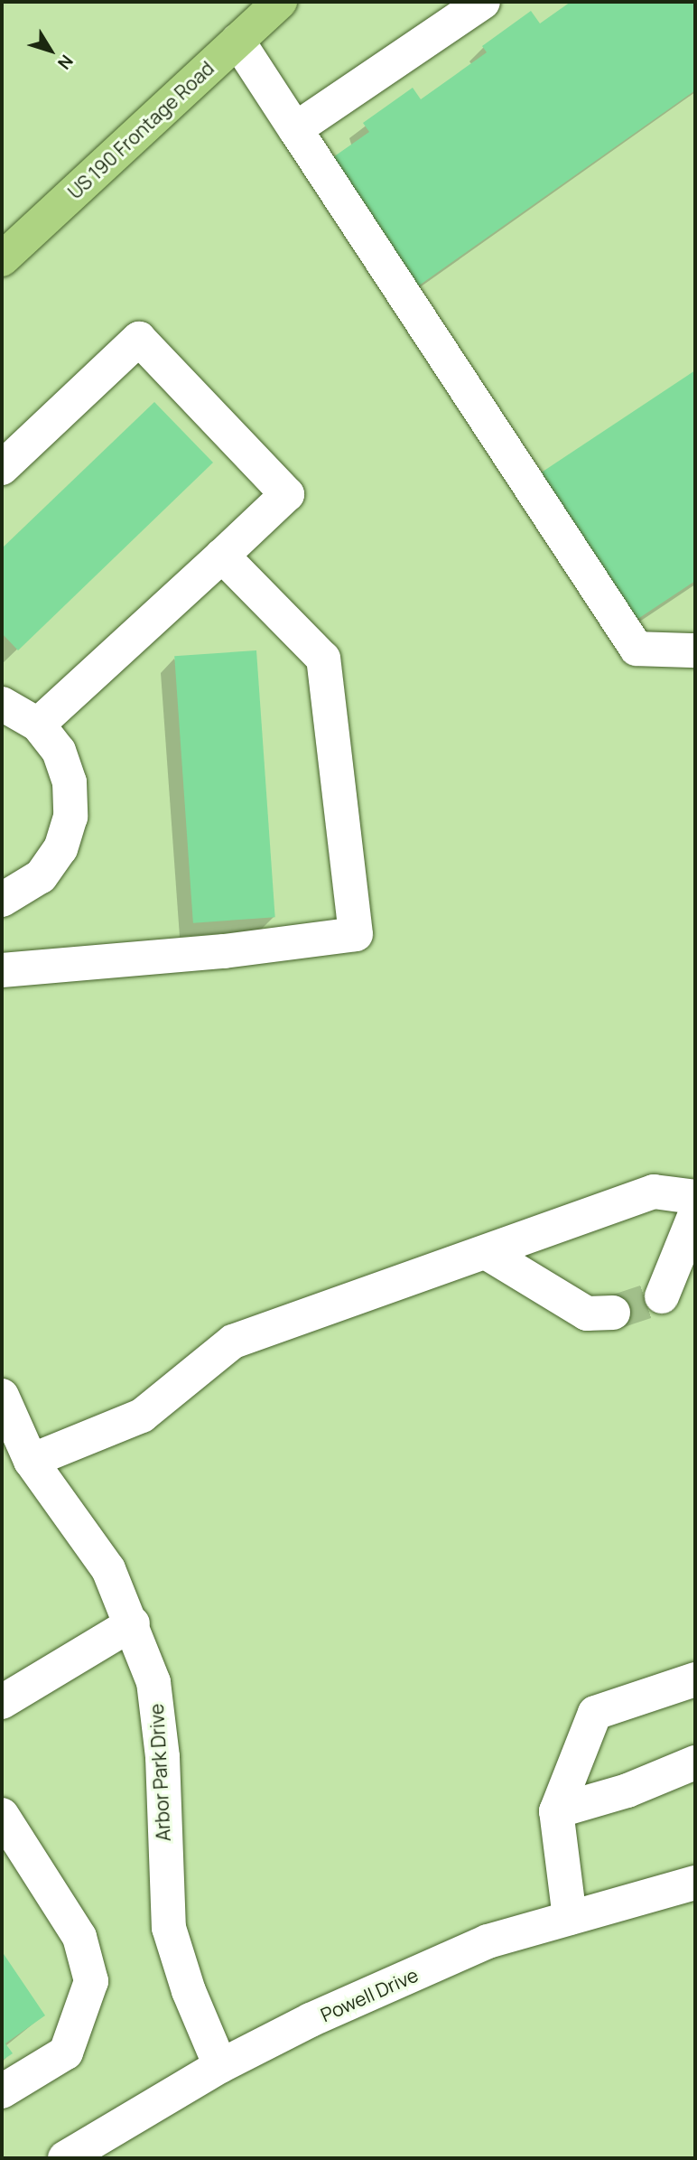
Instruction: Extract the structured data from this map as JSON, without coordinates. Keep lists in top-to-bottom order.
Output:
{
  "streets": {
    "main road": ["US 190 Frontage Road"],
    "street": ["Arbor Park Drive", "Powell Drive"]
  },
  "crossings": [
    ["Arbor Park Drive", "Powell Drive"]
  ],
  "north": "bottom right"
}
